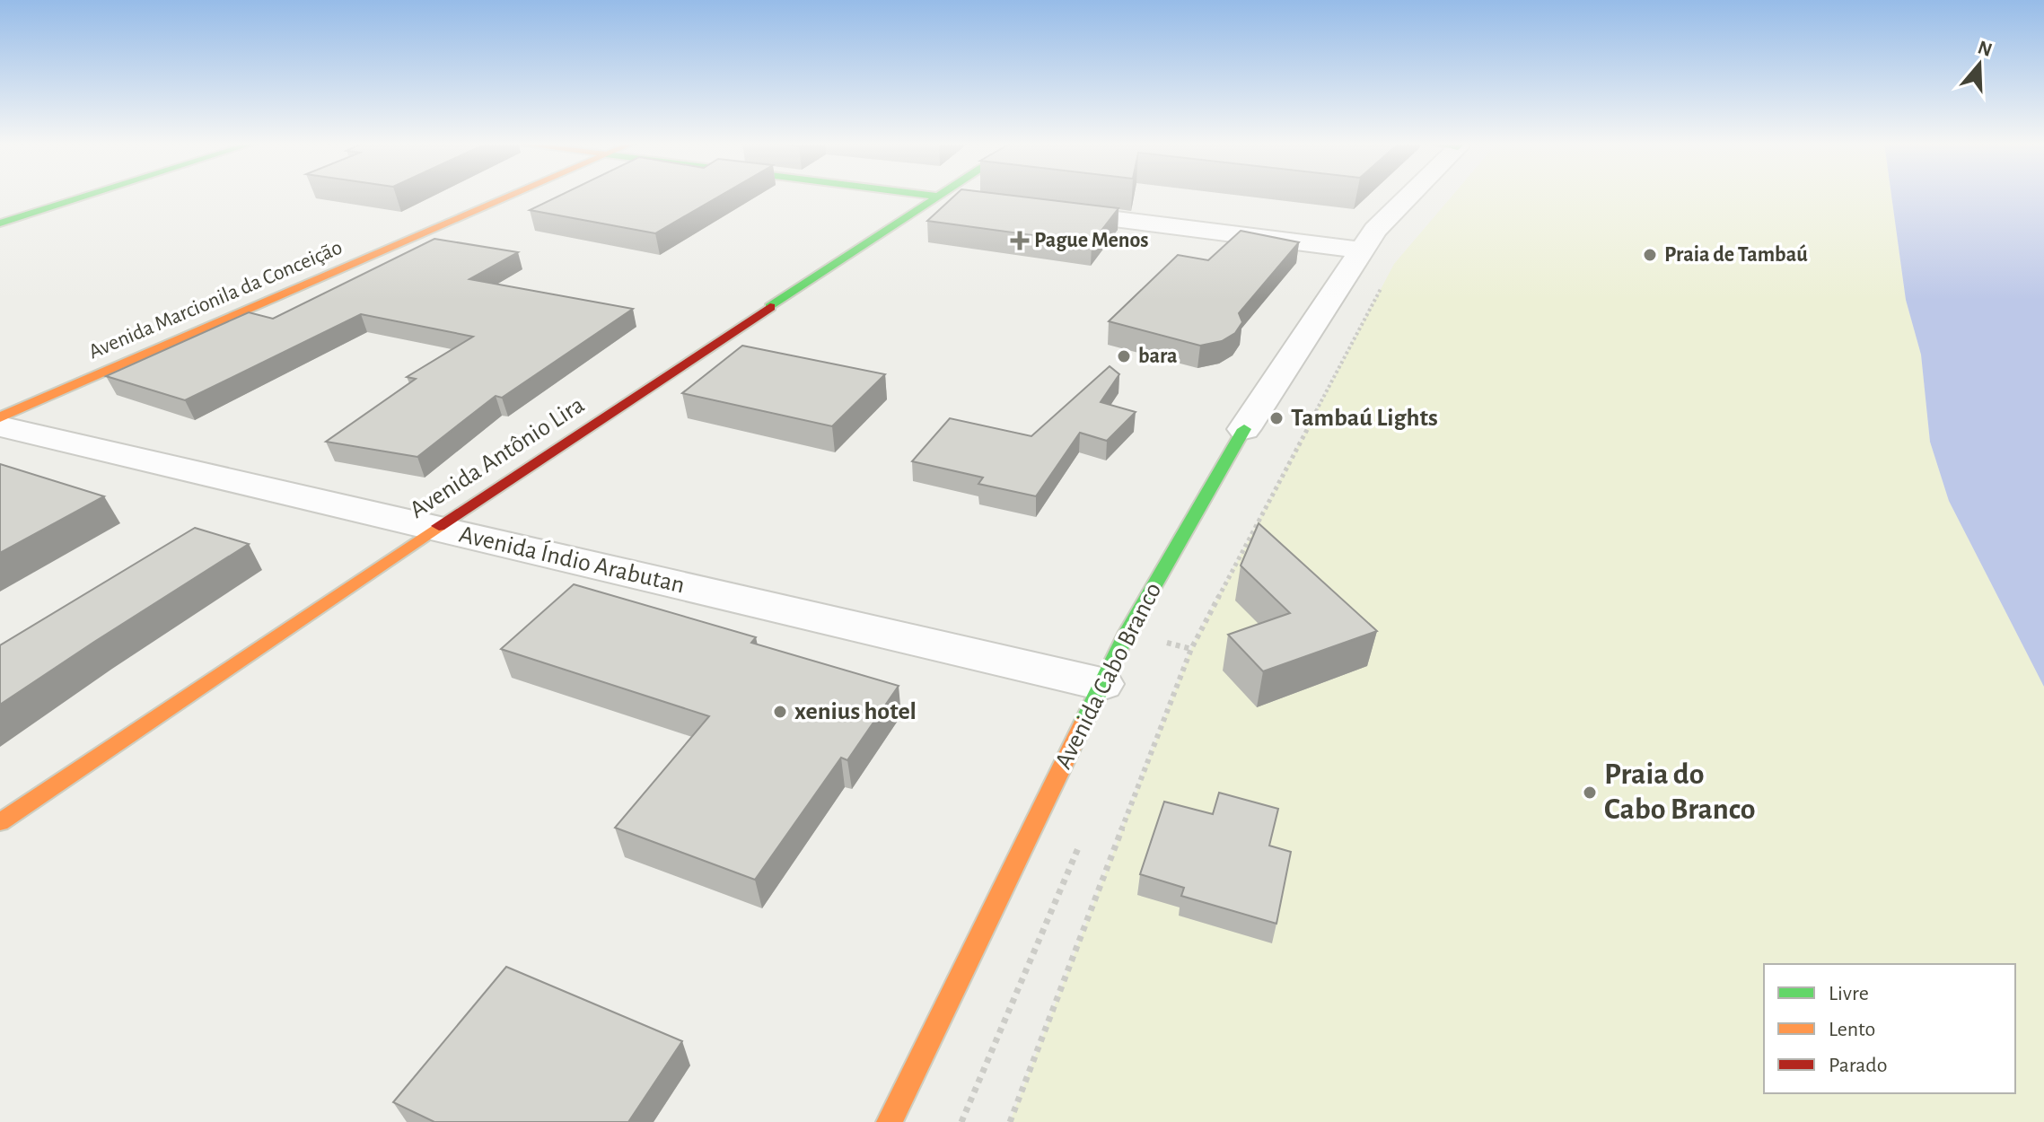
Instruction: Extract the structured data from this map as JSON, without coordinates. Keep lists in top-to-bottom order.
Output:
{
  "streets": {
    "main road": ["Avenida Marcionila da Conceição", "Avenida Antônio Lira", "Avenida Cabo Branco"],
    "street": ["Avenida Índio Arabutan"]
  },
  "crossings": [
    ["Avenida Antônio Lira", "Avenida Índio Arabutan"],
    ["Avenida Índio Arabutan", "Avenida Cabo Branco"]
  ],
  "places": {
    "health": ["Pague Menos"],
    "other": [
      "Praia de Tambaú",
      "bara",
      "Tambaú Lights",
      "xenius hotel",
      "Praia do Cabo Branco"
    ]
  },
  "legend": ["Livre", "Lento", "Parado"],
  "north": "top"
}
